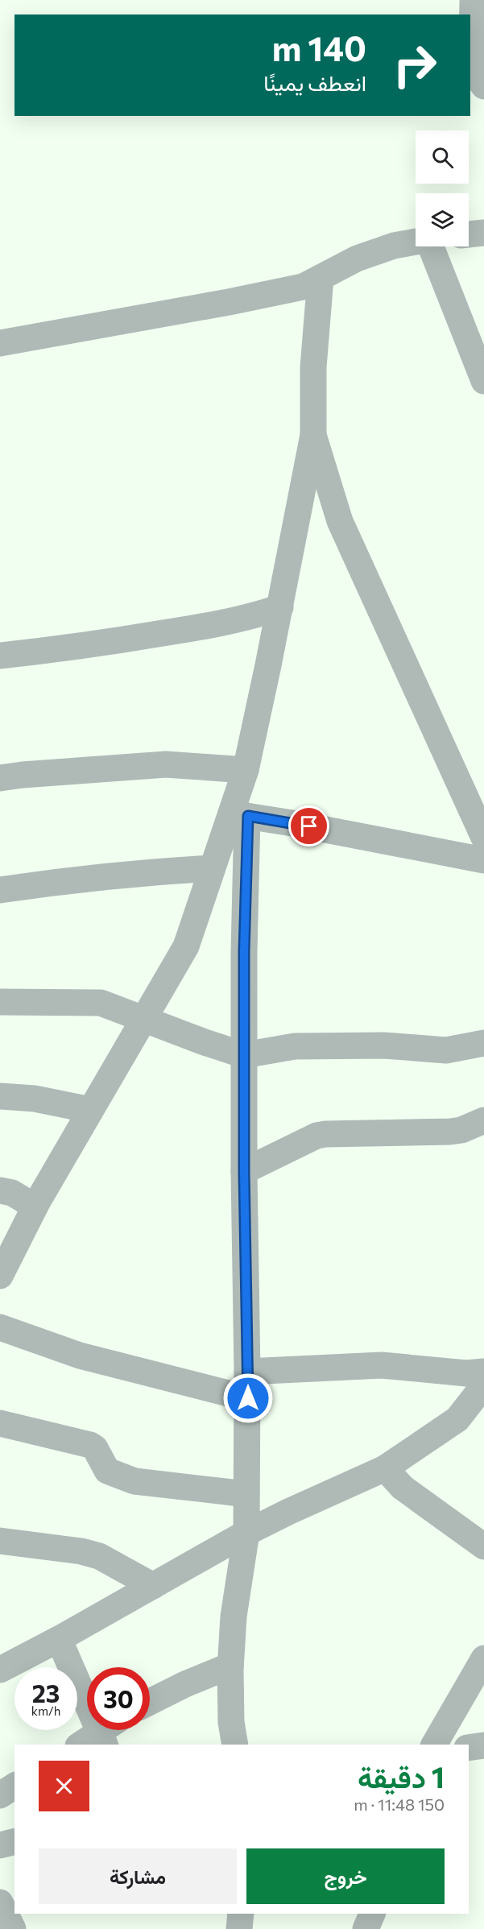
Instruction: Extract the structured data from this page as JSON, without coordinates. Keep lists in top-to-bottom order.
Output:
{
  "page": {
    "turn": ["140 m", "انعطف يمينًا"],
    "speed": "23 km/h",
    "limit": "30",
    "heading": ["1 دقيقة", "150 m · 11:48"],
    "buttons": ["خروج", "مشاركة"]
  }
}
